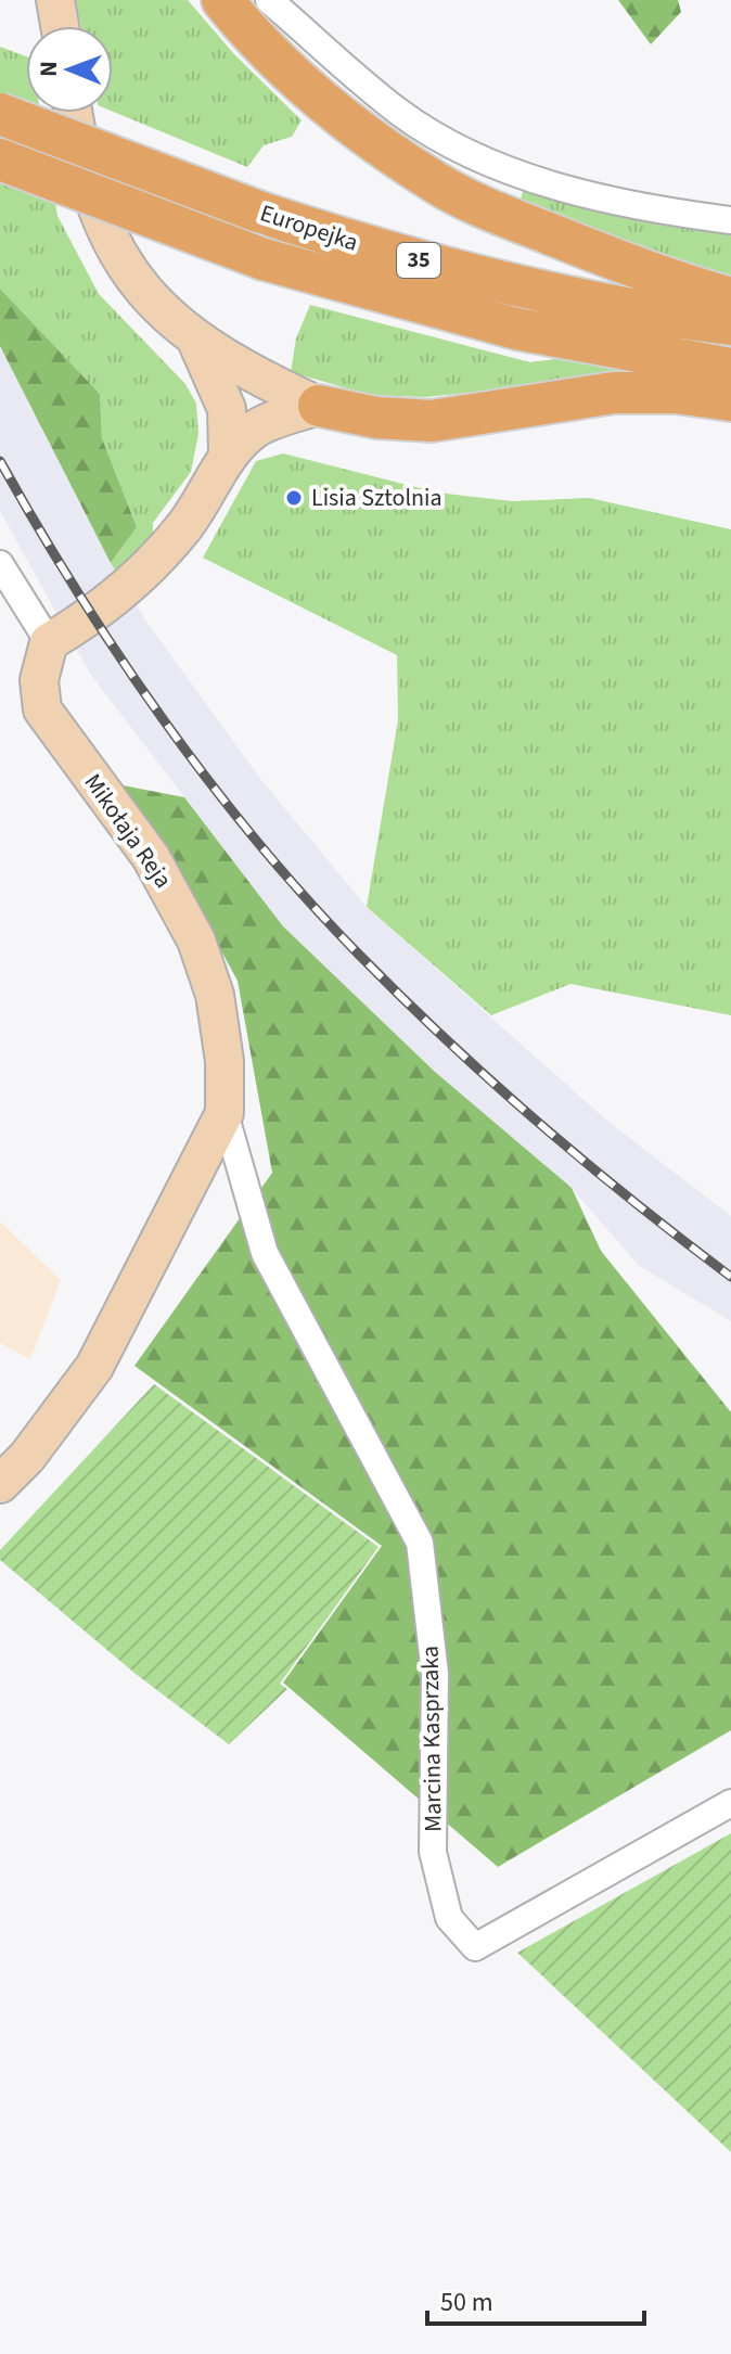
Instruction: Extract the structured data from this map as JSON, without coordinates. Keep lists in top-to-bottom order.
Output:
{
  "streets": {
    "main road": ["Europejka", "35"],
    "street": ["Mikołaja Reja", "Marcina Kasprzaka"]
  },
  "crossings": [
    ["Mikołaja Reja", "Marcina Kasprzaka"]
  ],
  "places": ["Lisia Sztolnia"],
  "scale_bar": "50 m",
  "north": "left"
}
